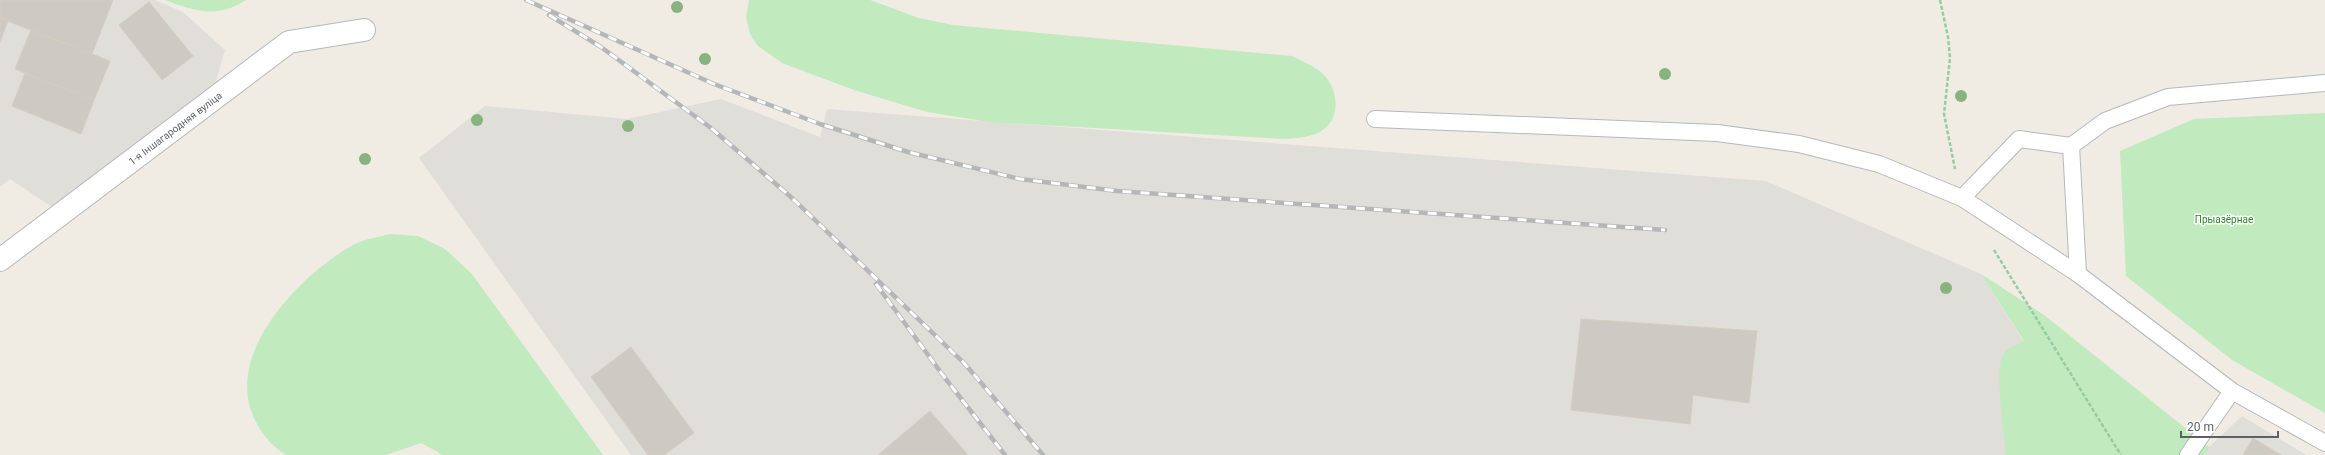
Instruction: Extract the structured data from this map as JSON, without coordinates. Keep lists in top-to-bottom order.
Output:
{
  "streets": {
    "street": ["1-я Іншагародняя вуліца"]
  },
  "parks": ["Прыазёрнае"],
  "scale_bar": "20 m"
}
